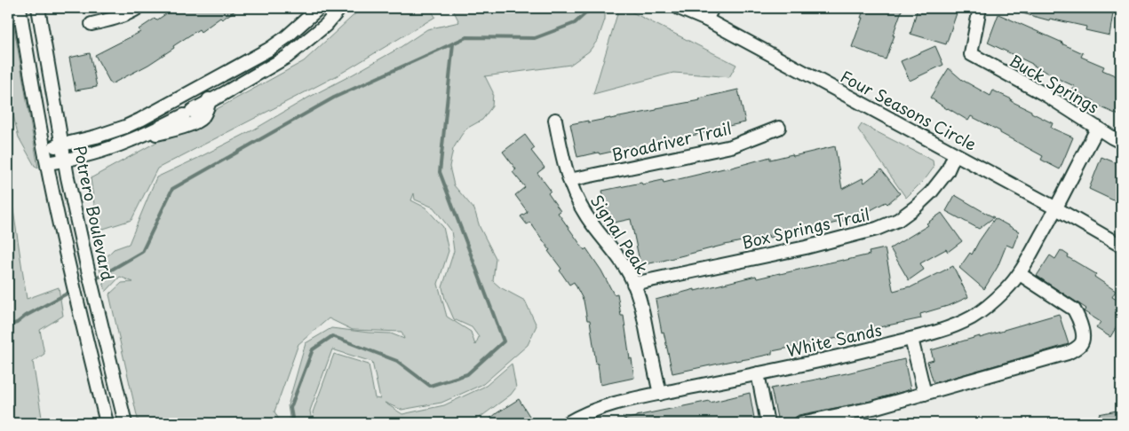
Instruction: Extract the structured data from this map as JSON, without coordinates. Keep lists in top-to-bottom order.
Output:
{
  "streets": {
    "street": [
      "Buck Springs",
      "Four Seasons Circle",
      "Broadriver Trail",
      "Potrero Boulevard",
      "Box Springs Trail",
      "Signal Peak",
      "White Sands"
    ]
  },
  "crossings": [
    ["Buck Springs", "White Sands"],
    ["Four Seasons Circle", "Box Springs Trail"],
    ["Four Seasons Circle", "White Sands"],
    ["Broadriver Trail", "Signal Peak"],
    ["Box Springs Trail", "Signal Peak"],
    ["Signal Peak", "White Sands"]
  ]
}
